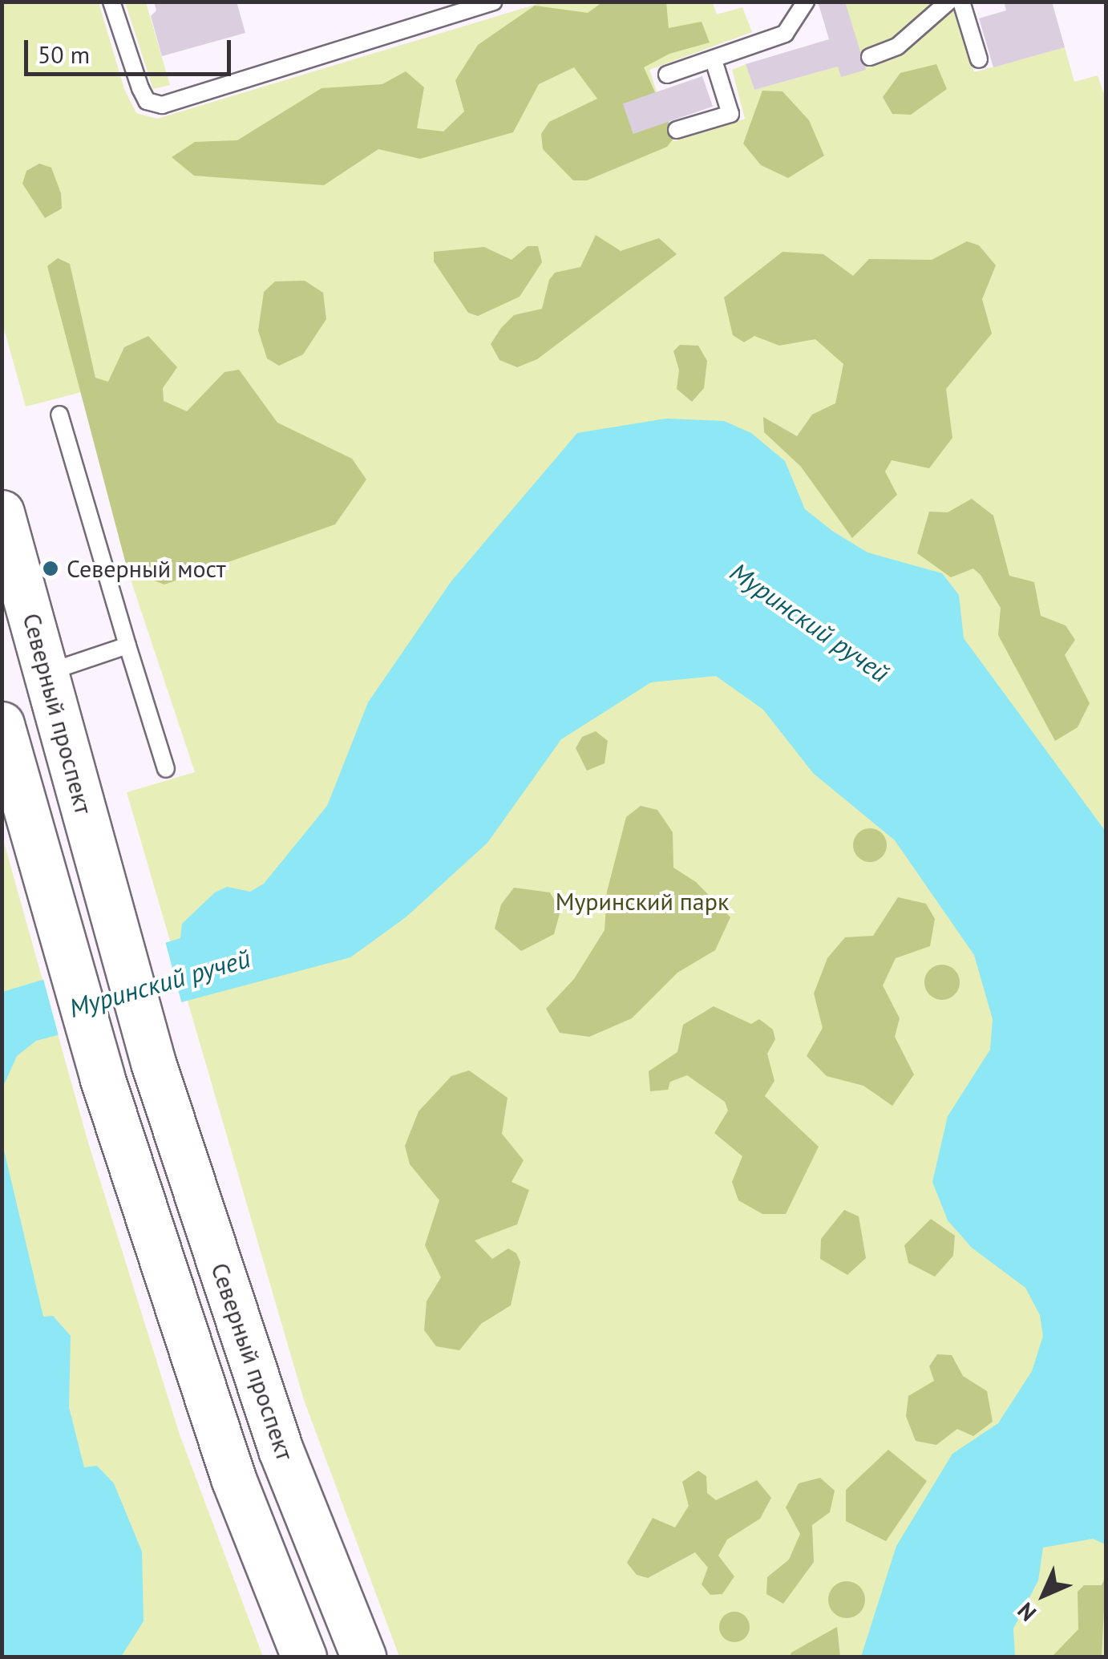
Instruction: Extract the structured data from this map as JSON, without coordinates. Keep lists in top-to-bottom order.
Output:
{
  "streets": {
    "main road": ["Северный проспект"]
  },
  "water": ["Муринский ручей"],
  "parks": ["Муринский парк"],
  "places": ["Северный мост"],
  "scale_bar": "50 m",
  "north": "bottom left"
}
